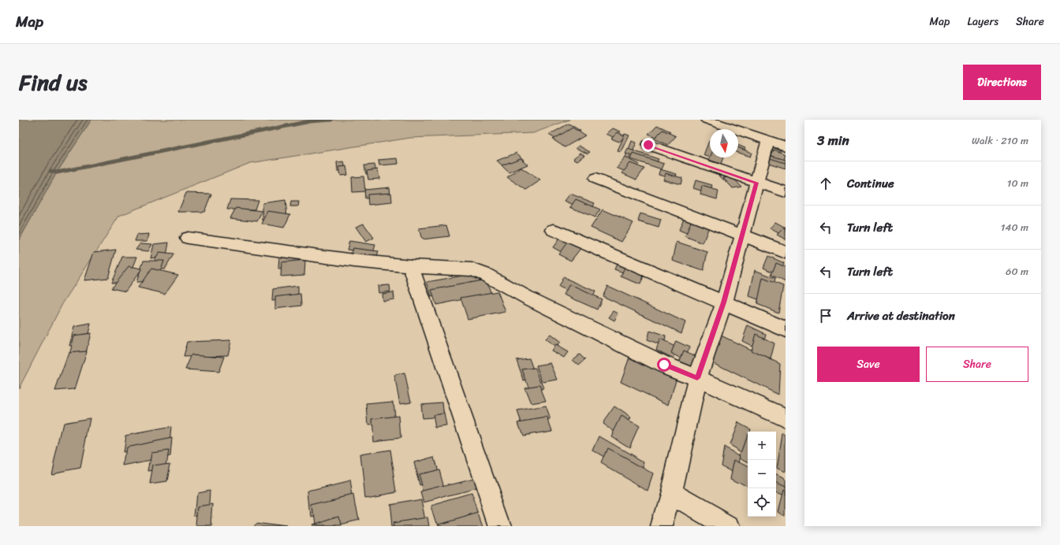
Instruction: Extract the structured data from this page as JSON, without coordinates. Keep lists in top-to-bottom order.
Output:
{
  "north": "bottom",
  "page": {
    "header": "Map",
    "nav": ["Map", "Layers", "Share"],
    "title": "Find us",
    "buttons": [
      "Directions",
      ["Save", "Share"]
    ],
    "heading": ["3 min", "Walk · 210 m"],
    "list": [
      ["Continue", "10 m"],
      ["Turn left", "140 m"],
      ["Turn left", "60 m"],
      "Arrive at destination"
    ],
    "map_buttons": ["+", "−"]
  }
}
